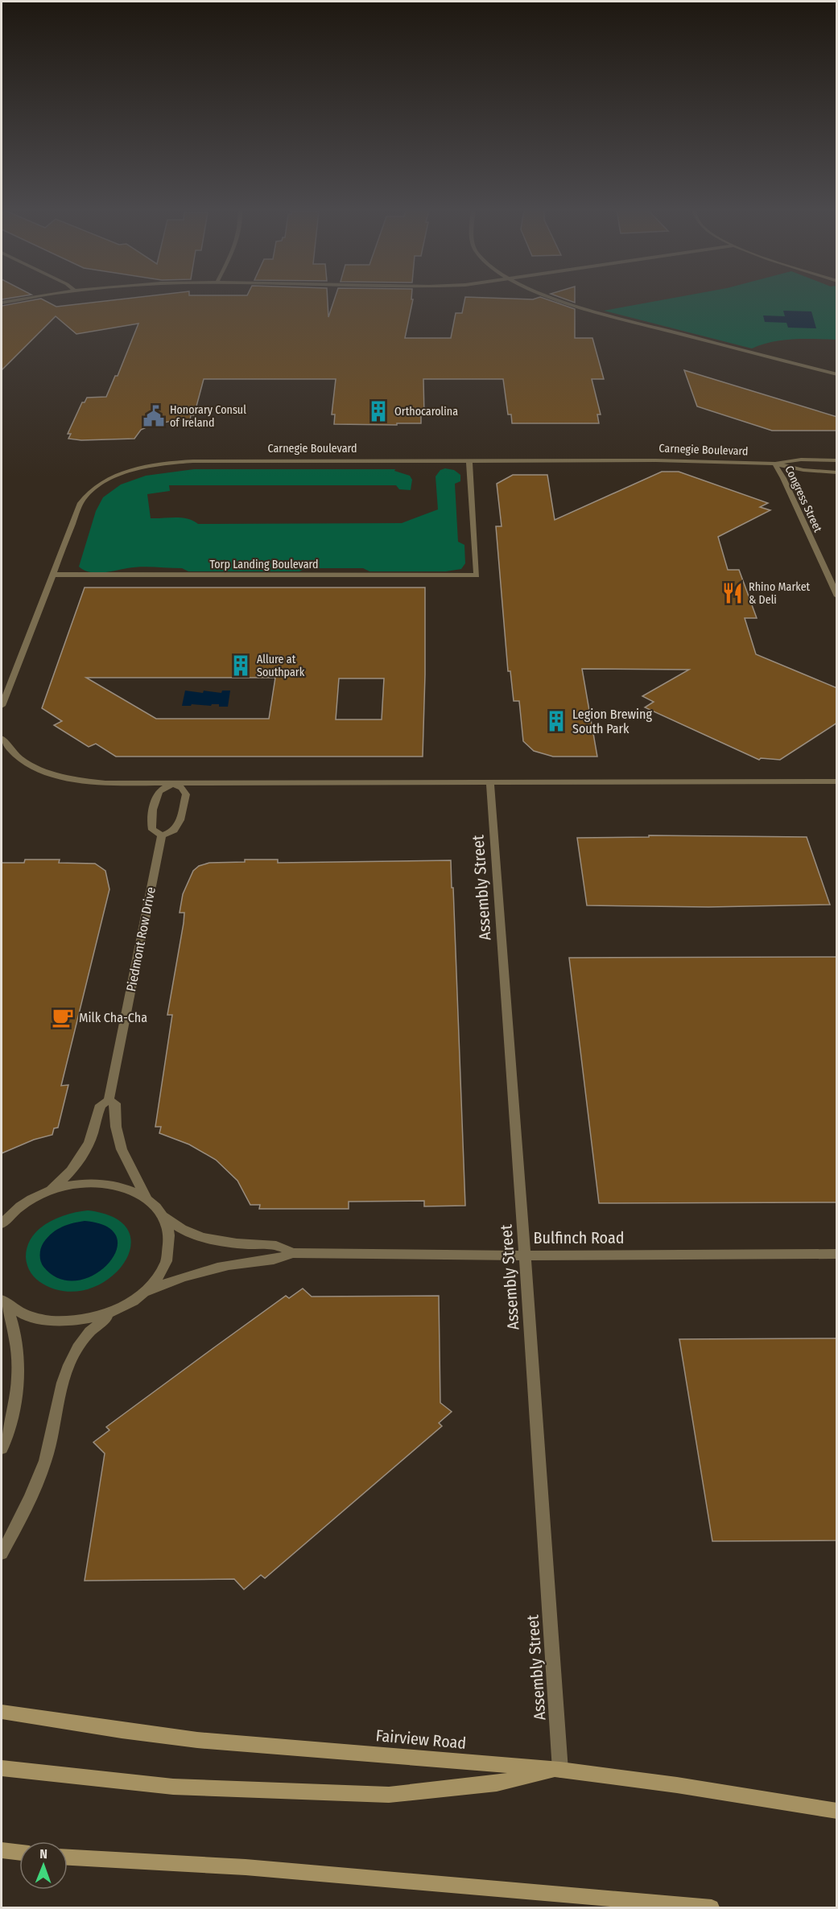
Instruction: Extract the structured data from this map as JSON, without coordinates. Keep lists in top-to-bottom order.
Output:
{
  "streets": {
    "main road": ["Fairview Road"],
    "street": [
      "Carnegie Boulevard",
      "Congress Street",
      "Torp Landing Boulevard",
      "Assembly Street",
      "Piedmont Row Drive",
      "Bulfinch Road"
    ]
  },
  "crossings": [
    ["Carnegie Boulevard", "Congress Street"],
    ["Carnegie Boulevard", "Torp Landing Boulevard"],
    ["Assembly Street", "Bulfinch Road"],
    ["Assembly Street", "Fairview Road"],
    ["Piedmont Row Drive", "Bulfinch Road"]
  ],
  "places": {
    "building": ["Orthocarolina", "Allure at Southpark", "Legion Brewing South Park"],
    "public building": ["Honorary Consul of Ireland"],
    "restaurant": ["Rhino Market & Deli"],
    "cafe": ["Milk Cha-Cha"]
  },
  "north": "top"
}
